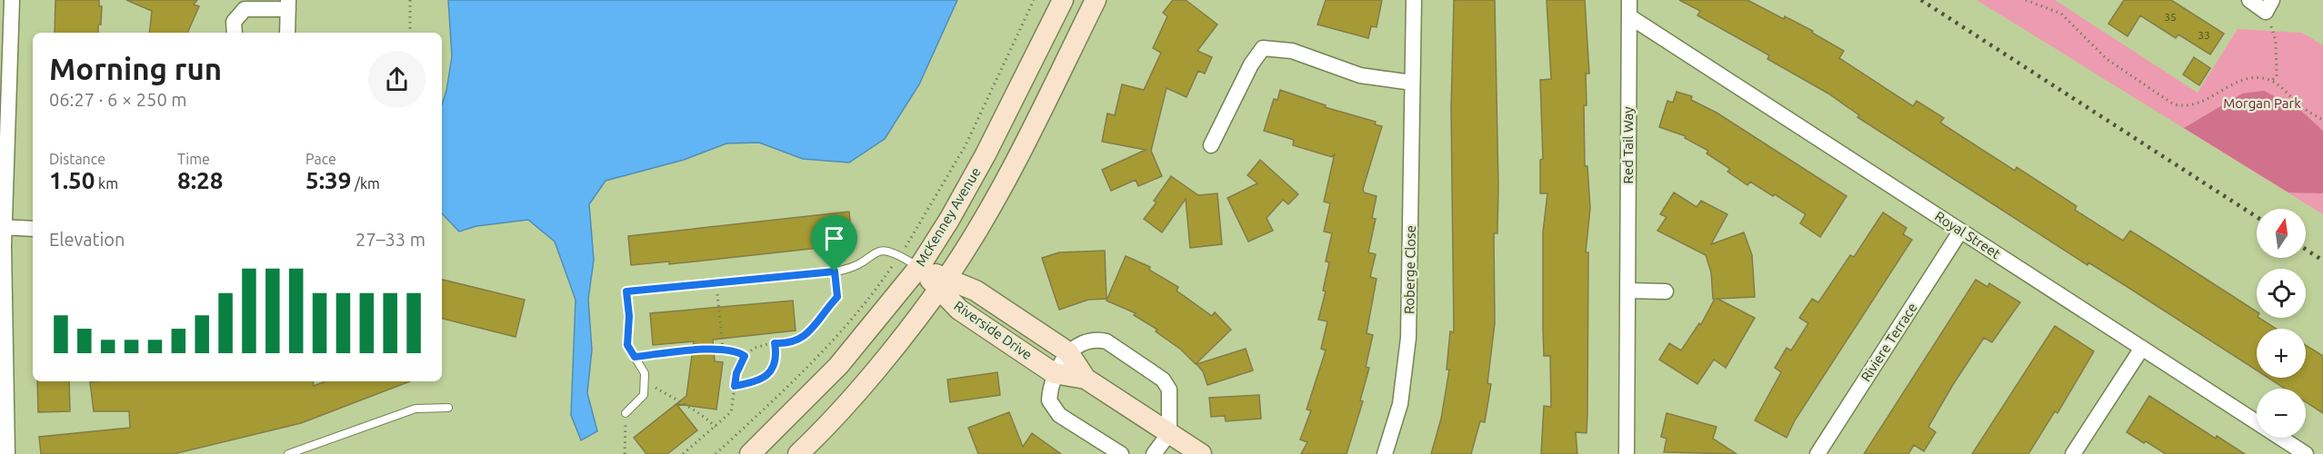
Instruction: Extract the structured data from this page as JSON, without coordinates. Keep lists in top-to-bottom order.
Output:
{
  "streets": {
    "main road": ["McKenney Avenue", "Riverside Drive"],
    "street": [
      "Red Tail Way",
      "Royal Street",
      "Roberge Close",
      "Riviere Terrace"
    ]
  },
  "crossings": [
    ["Red Tail Way", "Royal Street"],
    ["McKenney Avenue", "Riverside Drive"],
    ["Royal Street", "Riviere Terrace"]
  ],
  "parks": ["Morgan Park"],
  "house_numbers": ["35", "33"],
  "north": "top",
  "page": {
    "heading": ["Morning run", "06:27 · 6 × 250 m"],
    "stats": [
      ["Distance", "1.50 km"],
      ["Time", "8:28"],
      ["Pace", "5:39 /km"]
    ],
    "map_buttons": ["+", "−"],
    "chart": ["Elevation", "27–33 m"]
  }
}
